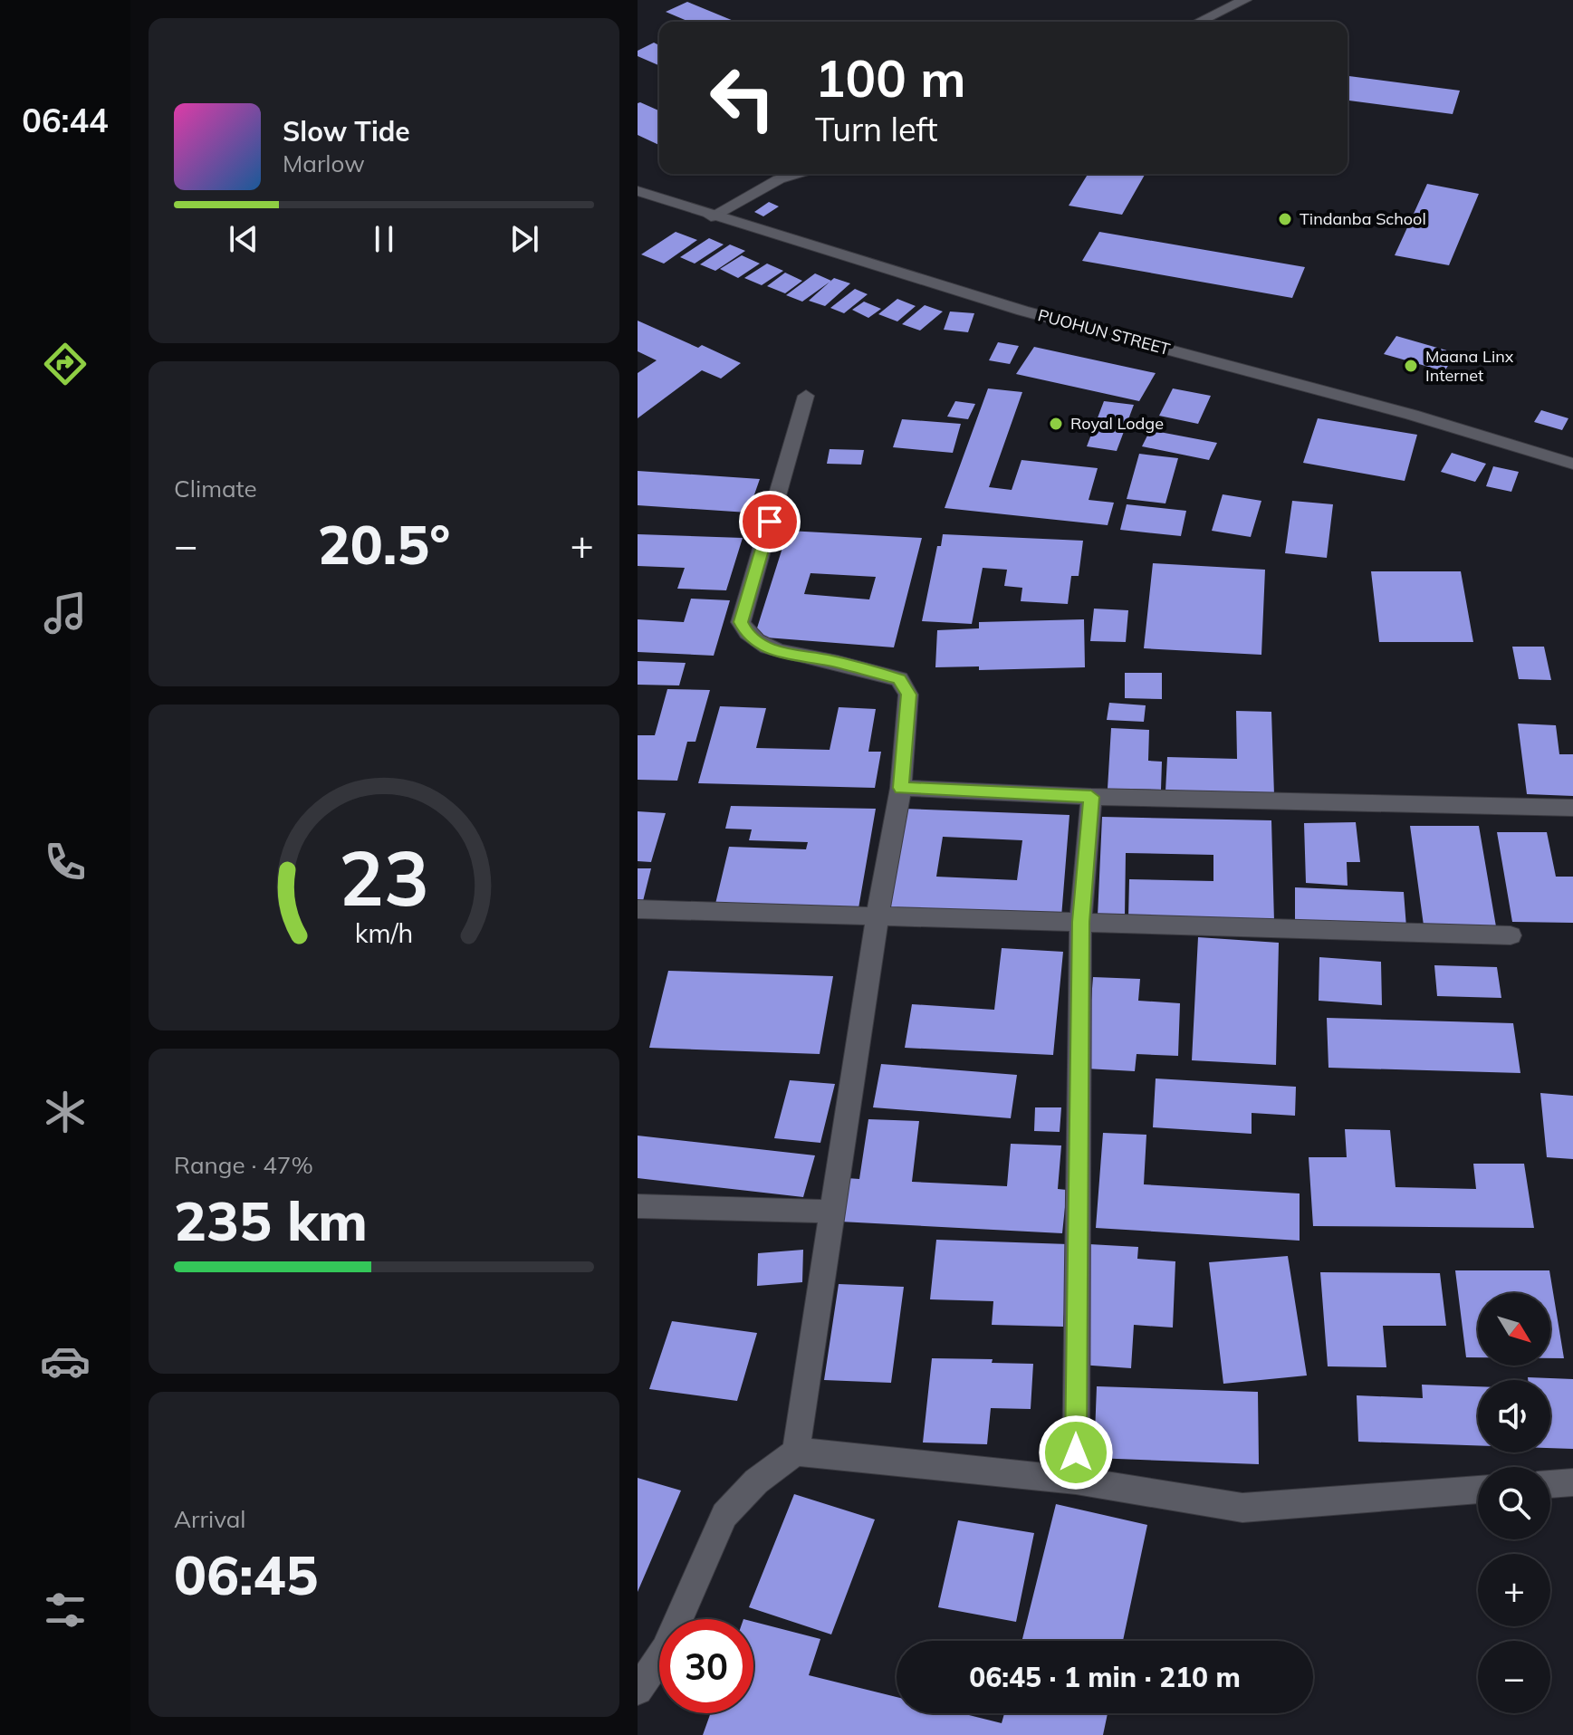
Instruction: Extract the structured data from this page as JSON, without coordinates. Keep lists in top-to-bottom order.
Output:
{
  "streets": {
    "street": ["PUOHUN STREET"]
  },
  "places": ["Tindanba School", "Maana Linx Internet", "Royal Lodge"],
  "north": "bottom right",
  "page": {
    "tabs": "06:44",
    "turn": ["100 m", "Turn left"],
    "song": ["Slow Tide", "Marlow"],
    "tile": [
      "Climate",
      ["Range · 47%", "235 km"],
      ["Arrival", "06:45"]
    ],
    "heat": ["−", "20.5°", "+"],
    "map_buttons": ["+", "−"],
    "limit": "30",
    "trip": "06:45 · 1 min · 210 m",
    "gauge": ["23", "km/h"]
  }
}
